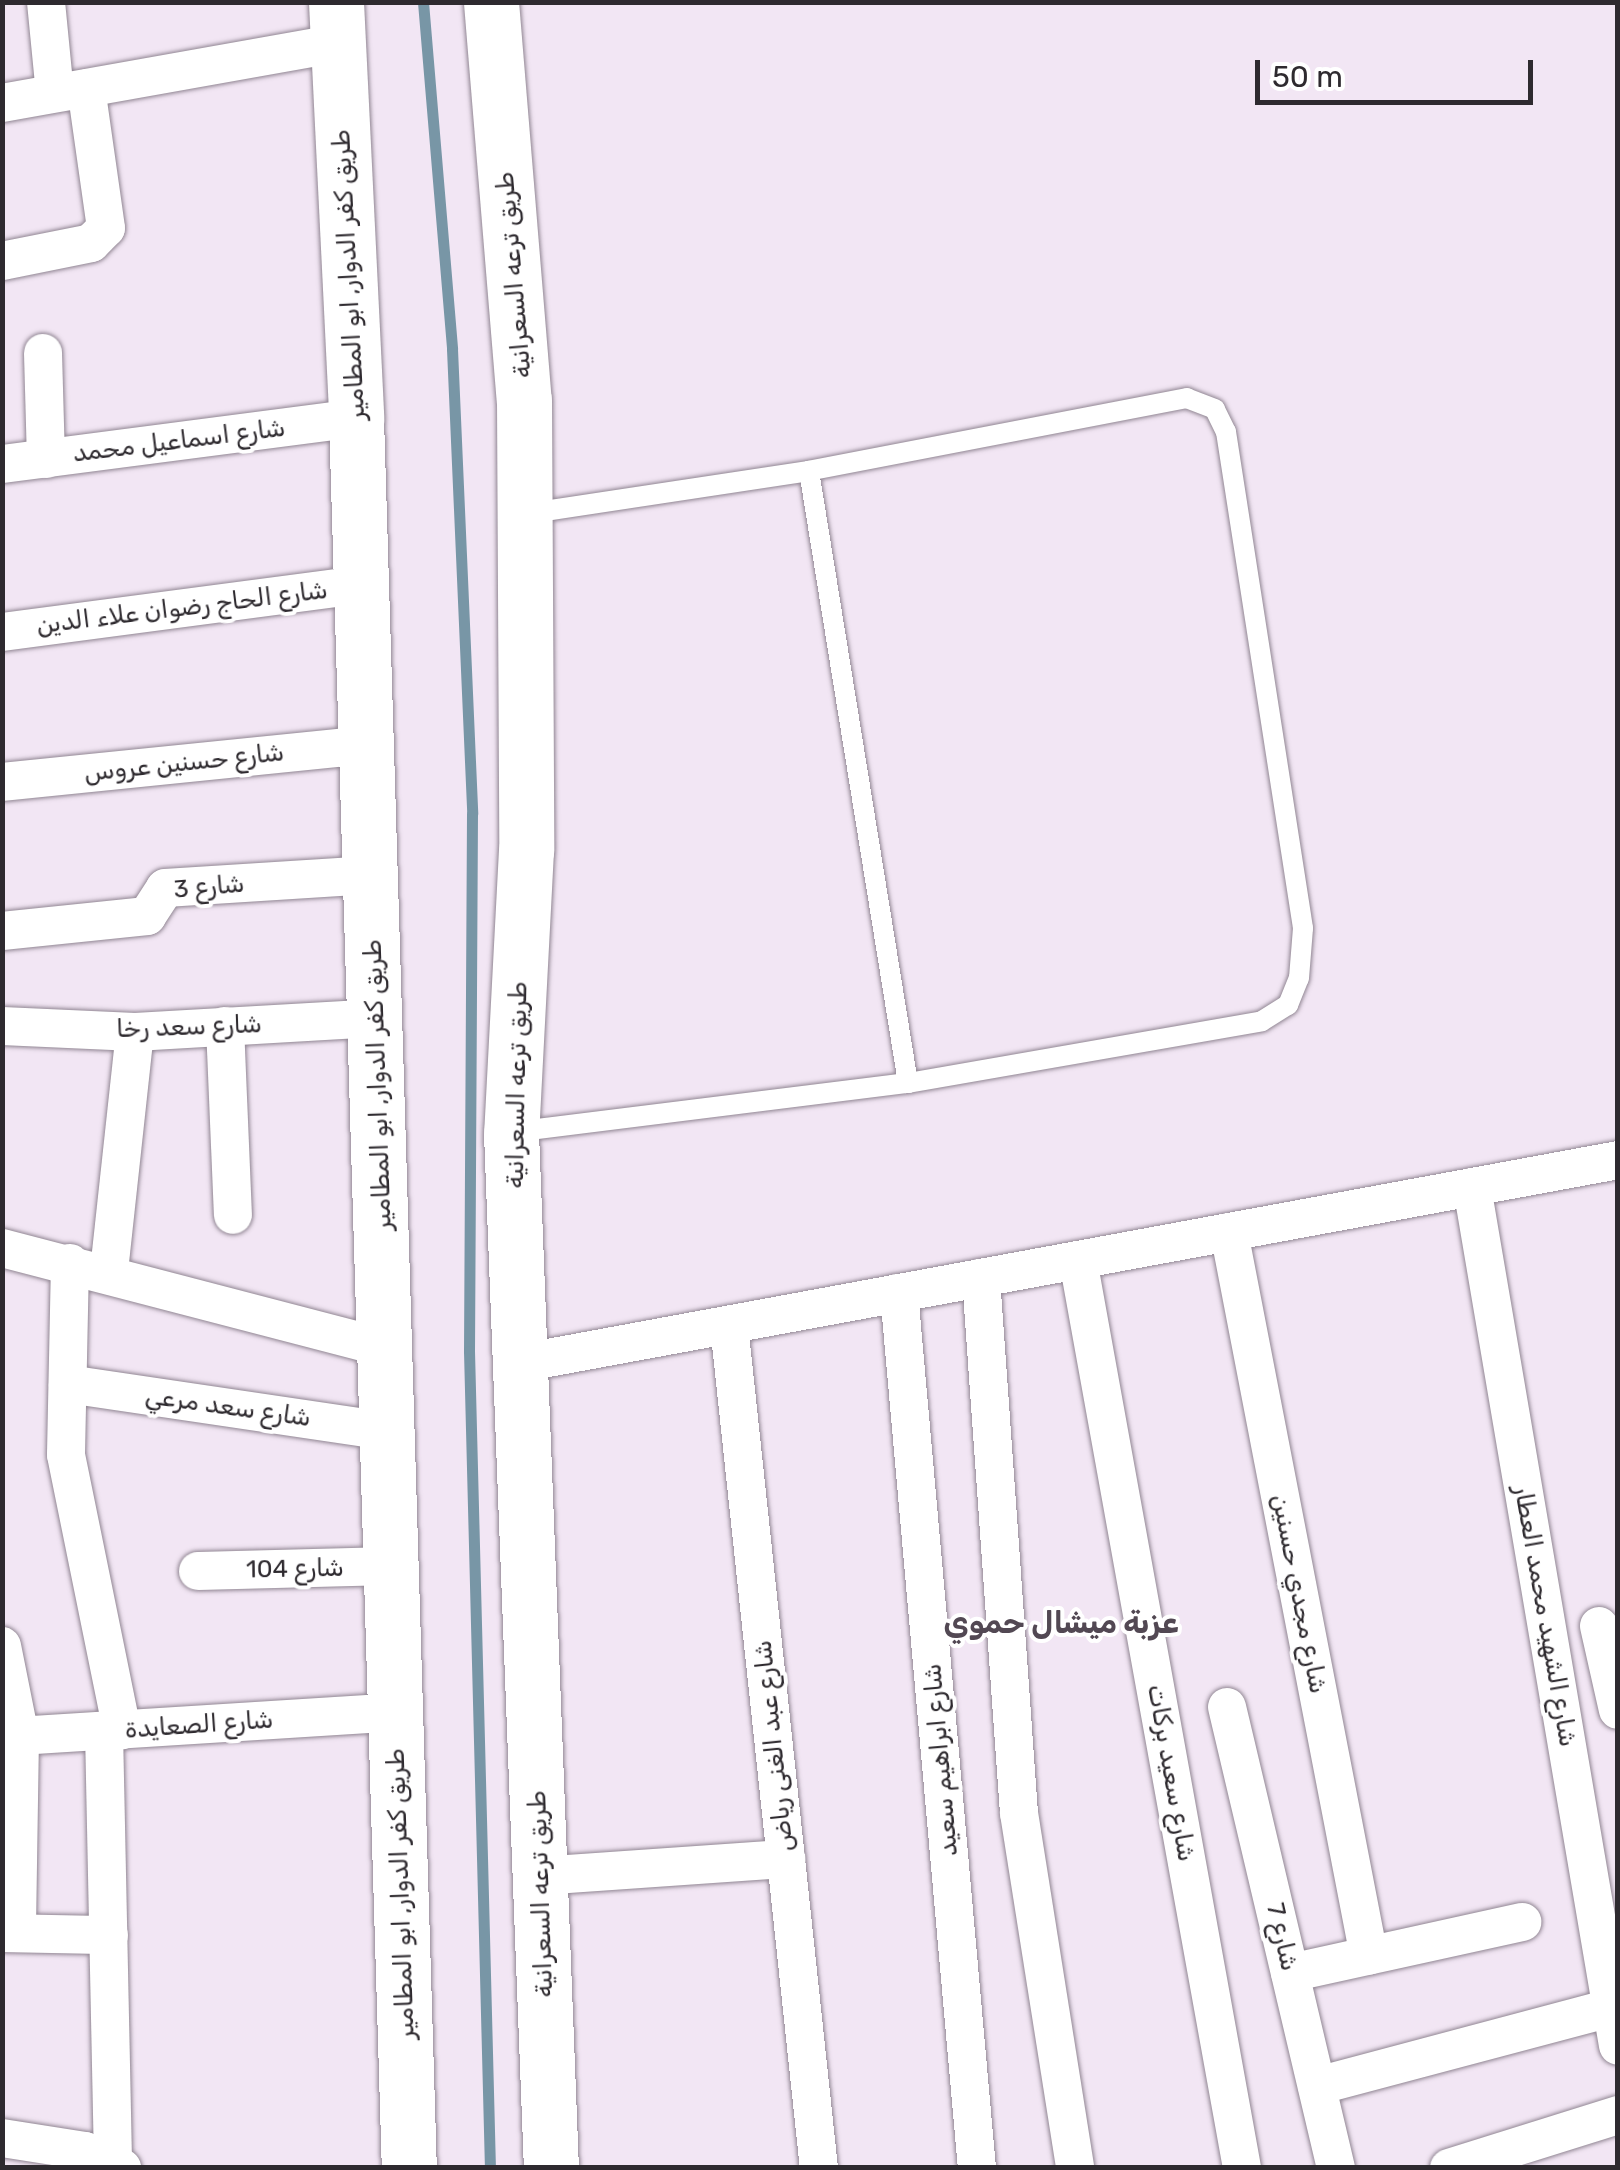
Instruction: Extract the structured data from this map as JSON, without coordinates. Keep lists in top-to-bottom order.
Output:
{
  "streets": {
    "main road": ["طريق كفر الدوار, ابو المطامير", "طريق ترعه السعرانية"],
    "street": [
      "شارع اسماعيل محمد",
      "شارع الحاج رضوان علاء الدين",
      "شارع حسنين عروس",
      "شارع 3",
      "شارع سعد رخا",
      "شارع سعد مرعي",
      "شارع 104",
      "شارع مجدي حسنين",
      "شارع الشهيد محمد العطار",
      "شارع الصعايدة",
      "شارع عبد الغنى رياض",
      "شارع ابراهيم سعيد",
      "شارع سعيد بركات",
      "شارع 7"
    ]
  },
  "crossings": [
    ["طريق كفر الدوار, ابو المطامير", "شارع اسماعيل محمد"],
    ["طريق كفر الدوار, ابو المطامير", "شارع الحاج رضوان علاء الدين"],
    ["طريق كفر الدوار, ابو المطامير", "شارع حسنين عروس"],
    ["طريق كفر الدوار, ابو المطامير", "شارع 3"],
    ["طريق كفر الدوار, ابو المطامير", "شارع سعد رخا"],
    ["طريق كفر الدوار, ابو المطامير", "شارع سعد مرعي"],
    ["طريق كفر الدوار, ابو المطامير", "شارع 104"],
    ["طريق كفر الدوار, ابو المطامير", "شارع الصعايدة"]
  ],
  "districts": ["عزبة ميشال حموي"],
  "scale_bar": "50 m"
}
